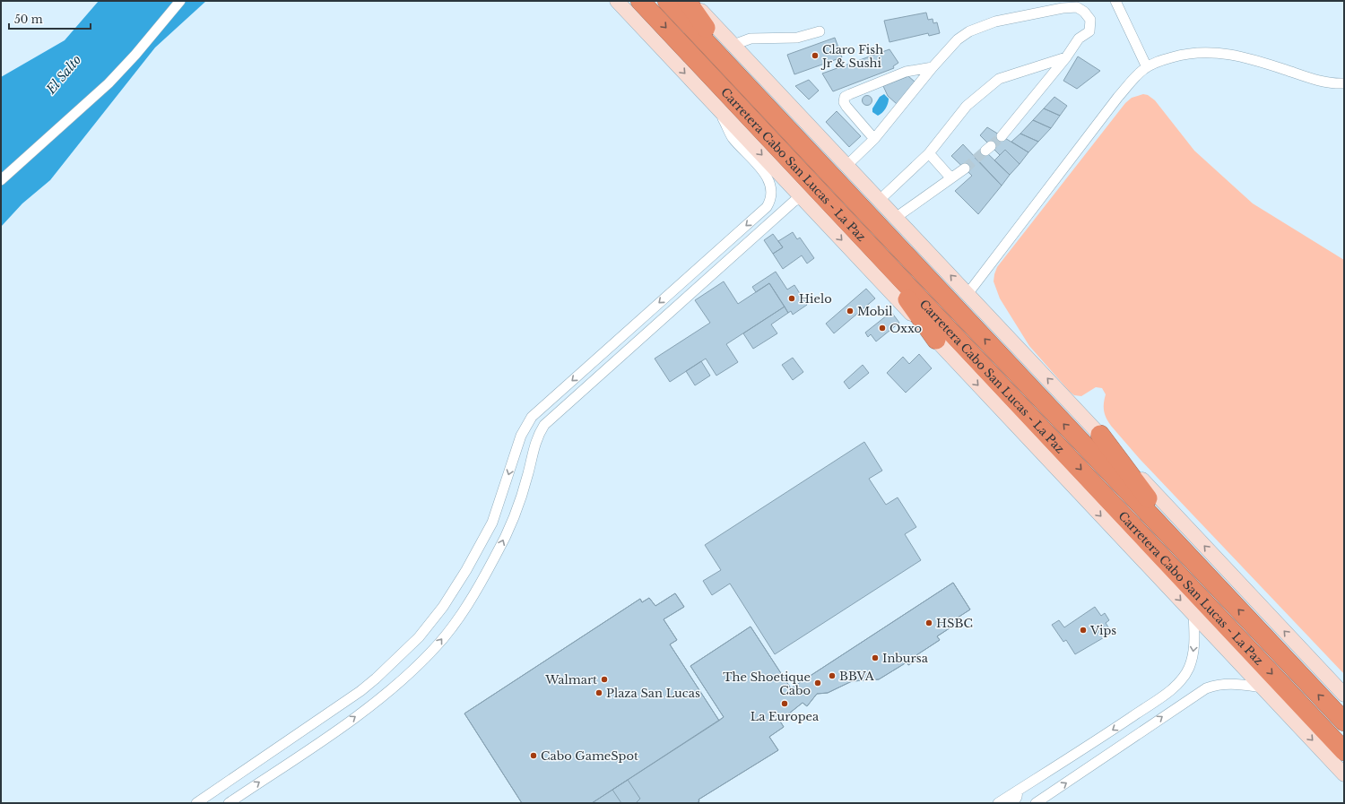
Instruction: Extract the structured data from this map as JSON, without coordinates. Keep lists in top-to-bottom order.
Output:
{
  "streets": {
    "highway": ["Carretera Cabo San Lucas - La Paz"]
  },
  "water": ["El Salto"],
  "places": [
    "Claro Fish Jr & Sushi",
    "Hielo",
    "Mobil",
    "Oxxo",
    "HSBC",
    "Vips",
    "Inbursa",
    "BBVA",
    "Walmart",
    "The Shoetique Cabo",
    "Plaza San Lucas",
    "La Europea",
    "Cabo GameSpot"
  ],
  "scale_bar": "50 m"
}
